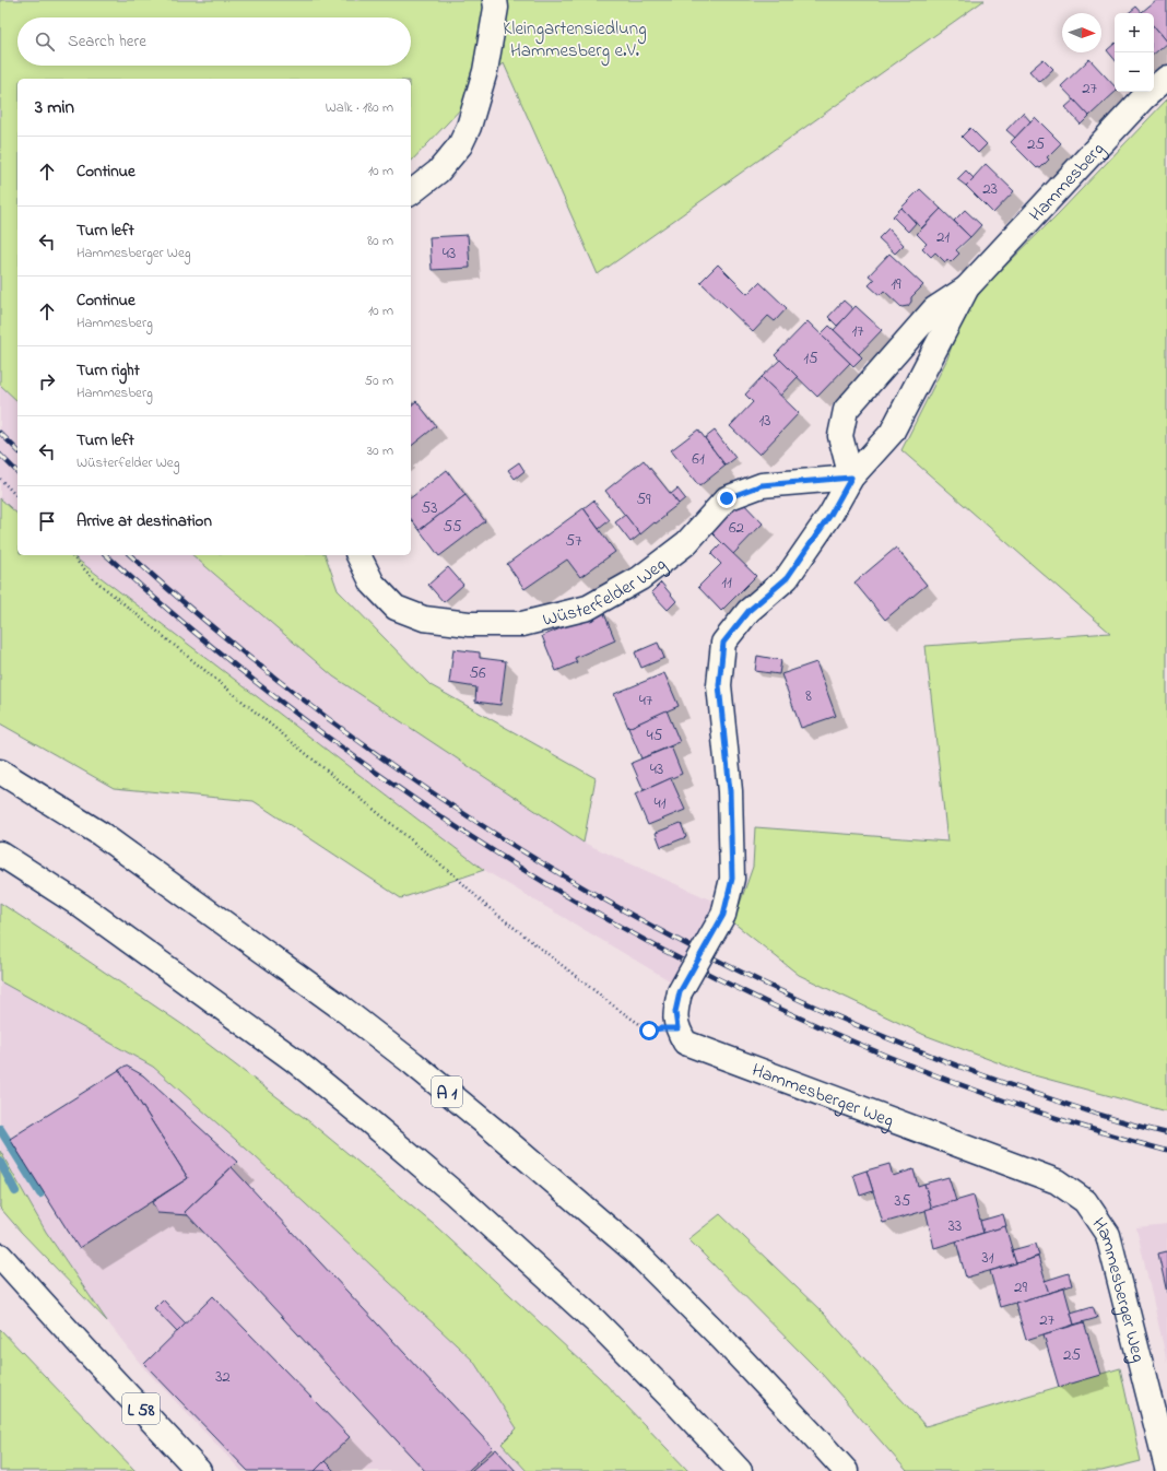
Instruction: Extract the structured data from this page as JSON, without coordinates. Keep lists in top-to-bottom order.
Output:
{
  "streets": {
    "main road": [
      "Hammesberg",
      "Wüsterfelder Weg",
      "A 1",
      "Hammesberger Weg",
      "L 58"
    ]
  },
  "crossings": [
    ["Hammesberg", "Wüsterfelder Weg"],
    ["Hammesberg", "Hammesberger Weg"]
  ],
  "parks": ["Kleingartensiedlung Hammesberg e.V."],
  "house_numbers": [
    "27",
    "25",
    "23",
    "21",
    "43",
    "19",
    "17",
    "15",
    "13",
    "61",
    "59",
    "53",
    "55",
    "62",
    "57",
    "11",
    "56",
    "8",
    "47",
    "45",
    "43",
    "41",
    "35",
    "33",
    "31",
    "29",
    "27",
    "25",
    "32"
  ],
  "north": "right",
  "page": {
    "map_buttons": ["+", "−"],
    "search": "Search here",
    "heading": ["3 min", "Walk · 180 m"],
    "list": [
      ["Continue", "10 m"],
      ["Turn left", "Hammesberger Weg", "80 m"],
      ["Continue", "Hammesberg", "10 m"],
      ["Turn right", "Hammesberg", "50 m"],
      ["Turn left", "Wüsterfelder Weg", "30 m"],
      "Arrive at destination"
    ]
  }
}
